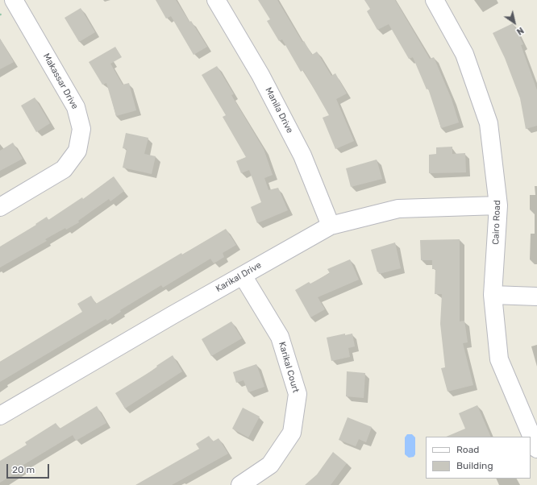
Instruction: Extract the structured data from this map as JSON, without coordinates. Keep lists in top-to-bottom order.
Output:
{
  "streets": {
    "street": [
      "Makassar Drive",
      "Manila Drive",
      "Cairo Road",
      "Karikal Drive",
      "Karikal Court"
    ]
  },
  "crossings": [
    ["Manila Drive", "Karikal Drive"],
    ["Cairo Road", "Karikal Drive"],
    ["Karikal Drive", "Karikal Court"]
  ],
  "legend": ["Road", "Building"],
  "scale_bar": "20 m",
  "north": "bottom right"
}
